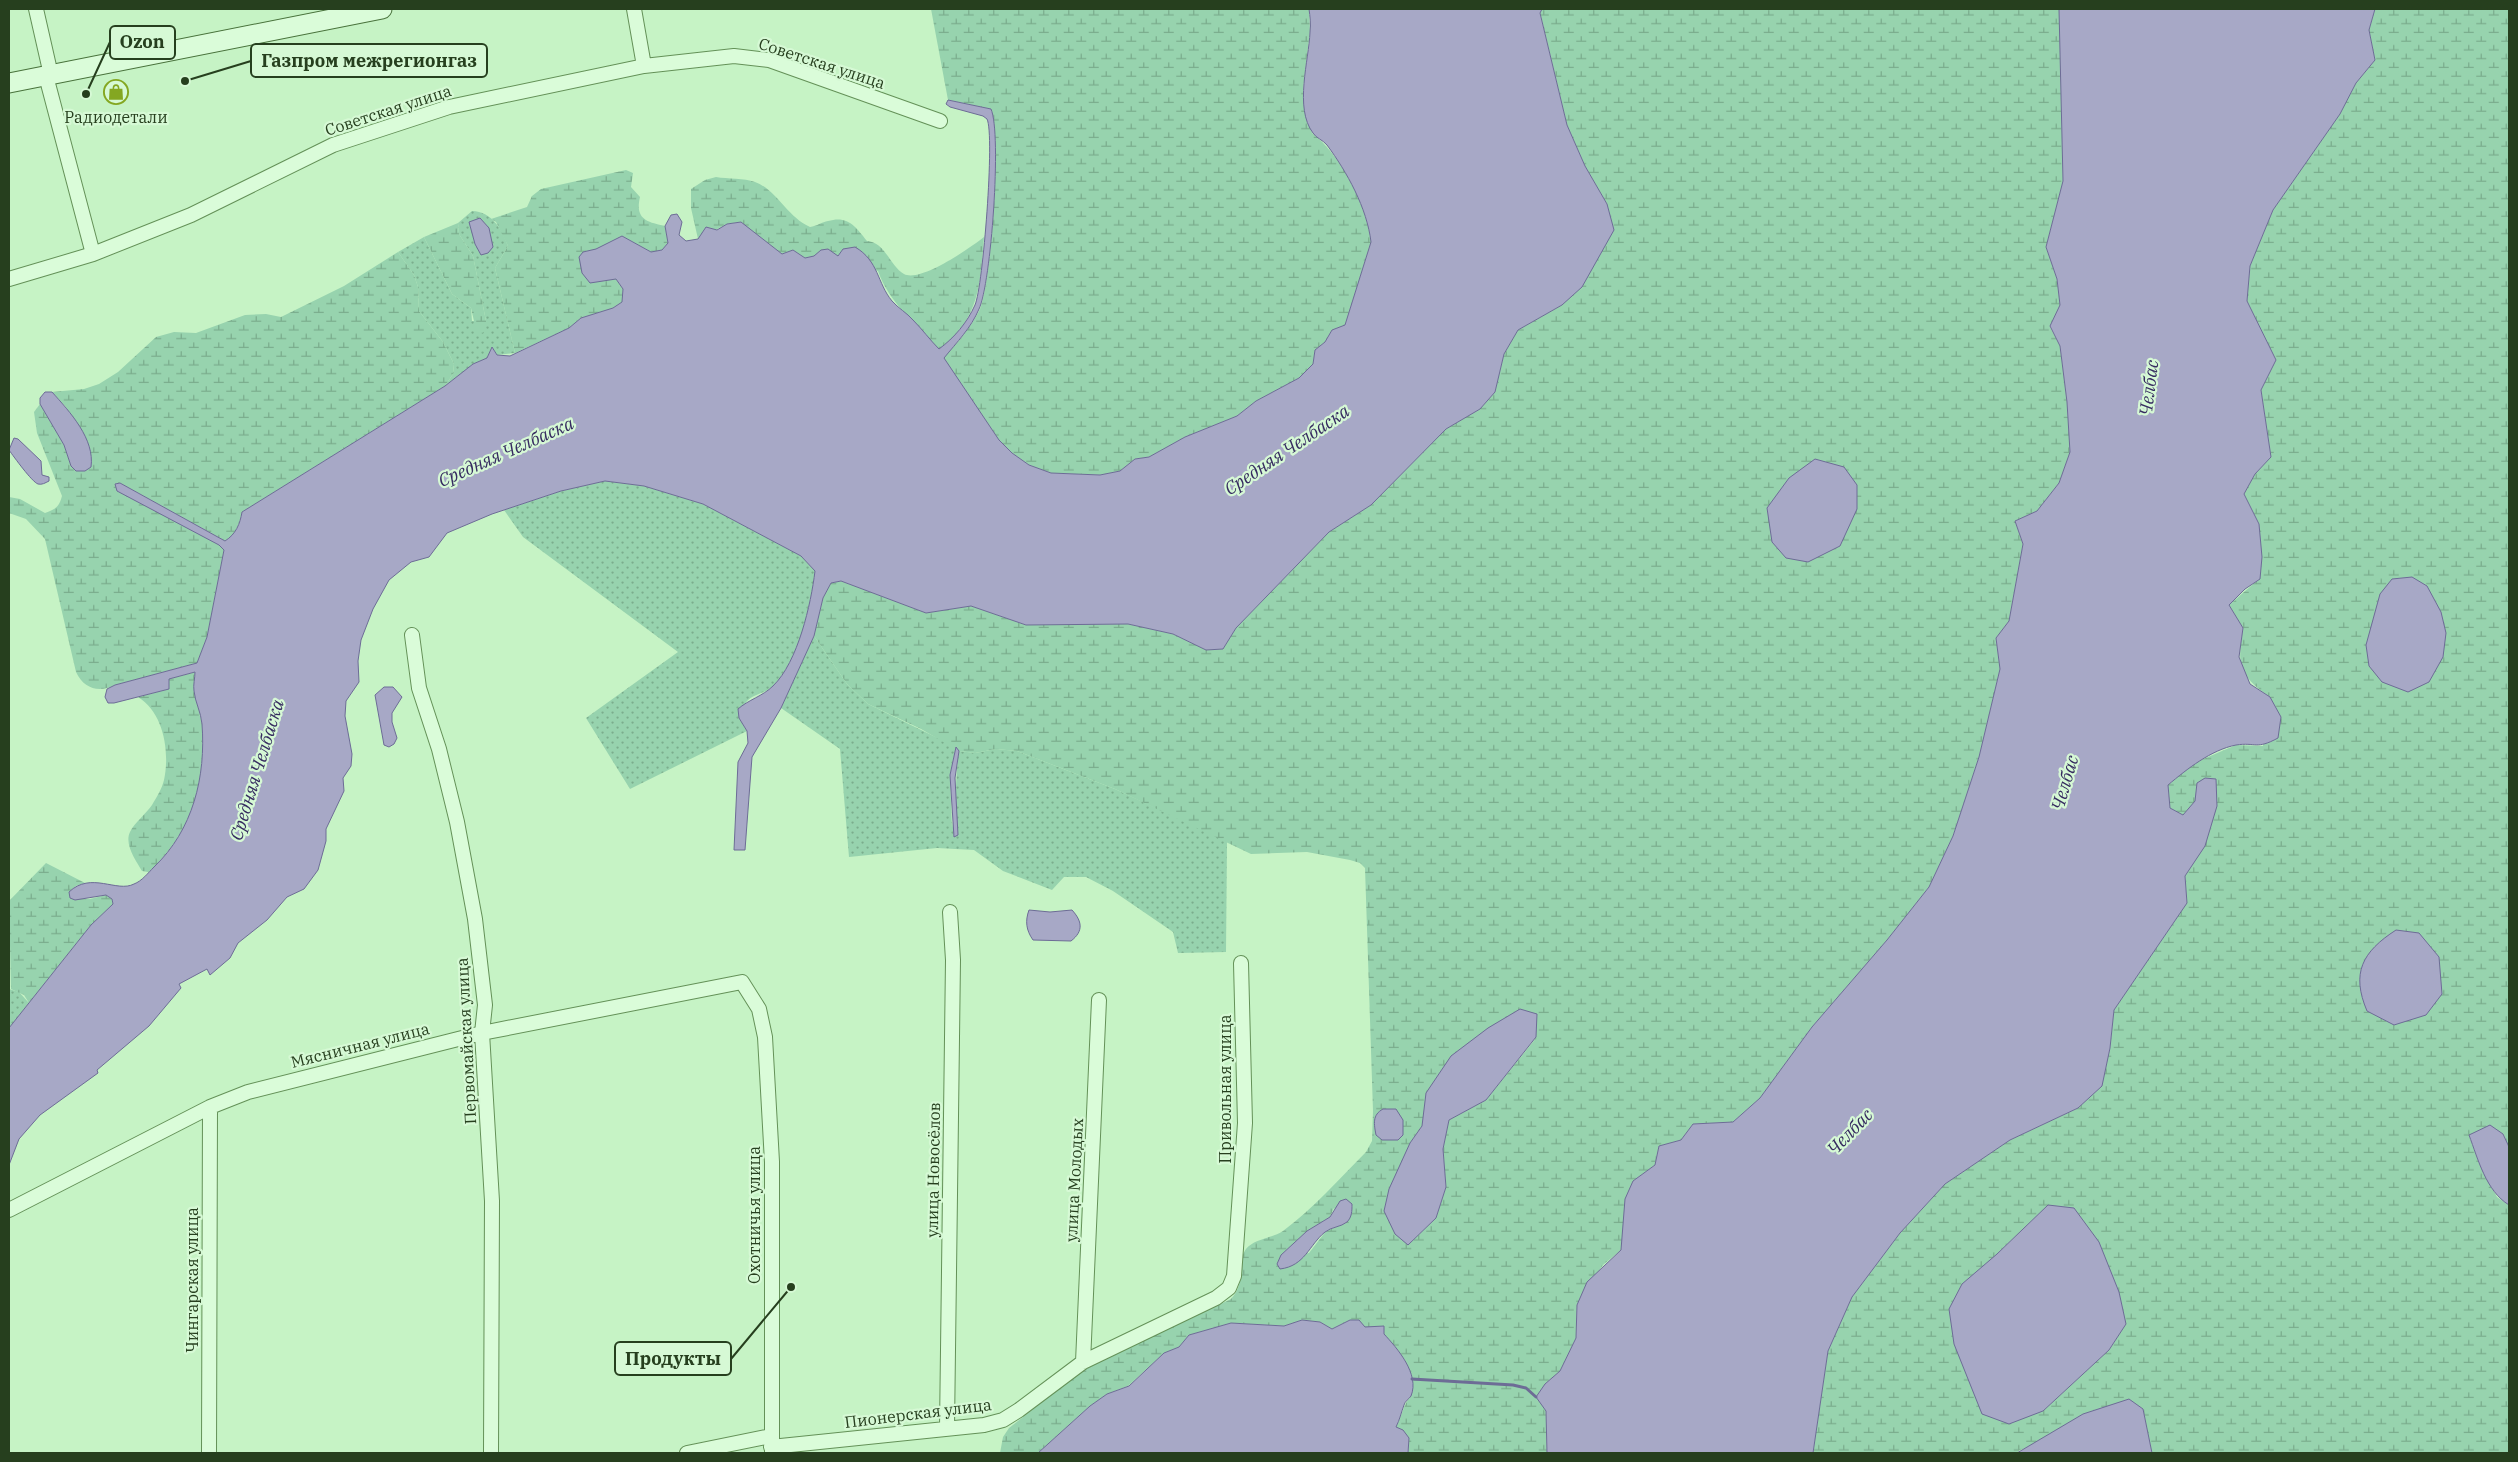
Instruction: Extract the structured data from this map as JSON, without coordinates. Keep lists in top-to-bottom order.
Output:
{
  "streets": {
    "street": [
      "Советская улица",
      "Первомайская улица",
      "Мясничная улица",
      "Привольная улица",
      "улица Новосёлов",
      "улица Молодых",
      "Охотничья улица",
      "Чингарская улица",
      "Пионерская улица"
    ]
  },
  "crossings": [
    ["Первомайская улица", "Мясничная улица"],
    ["Мясничная улица", "Охотничья улица"],
    ["Мясничная улица", "Чингарская улица"],
    ["Привольная улица", "Пионерская улица"],
    ["улица Новосёлов", "Пионерская улица"],
    ["улица Молодых", "Пионерская улица"],
    ["Охотничья улица", "Пионерская улица"]
  ],
  "water": ["Челбас", "Средняя Челбаска"],
  "places": {
    "other": ["Газпром межрегионгаз", "Ozon", "Продукты"],
    "shop": ["Радиодетали"]
  }
}
